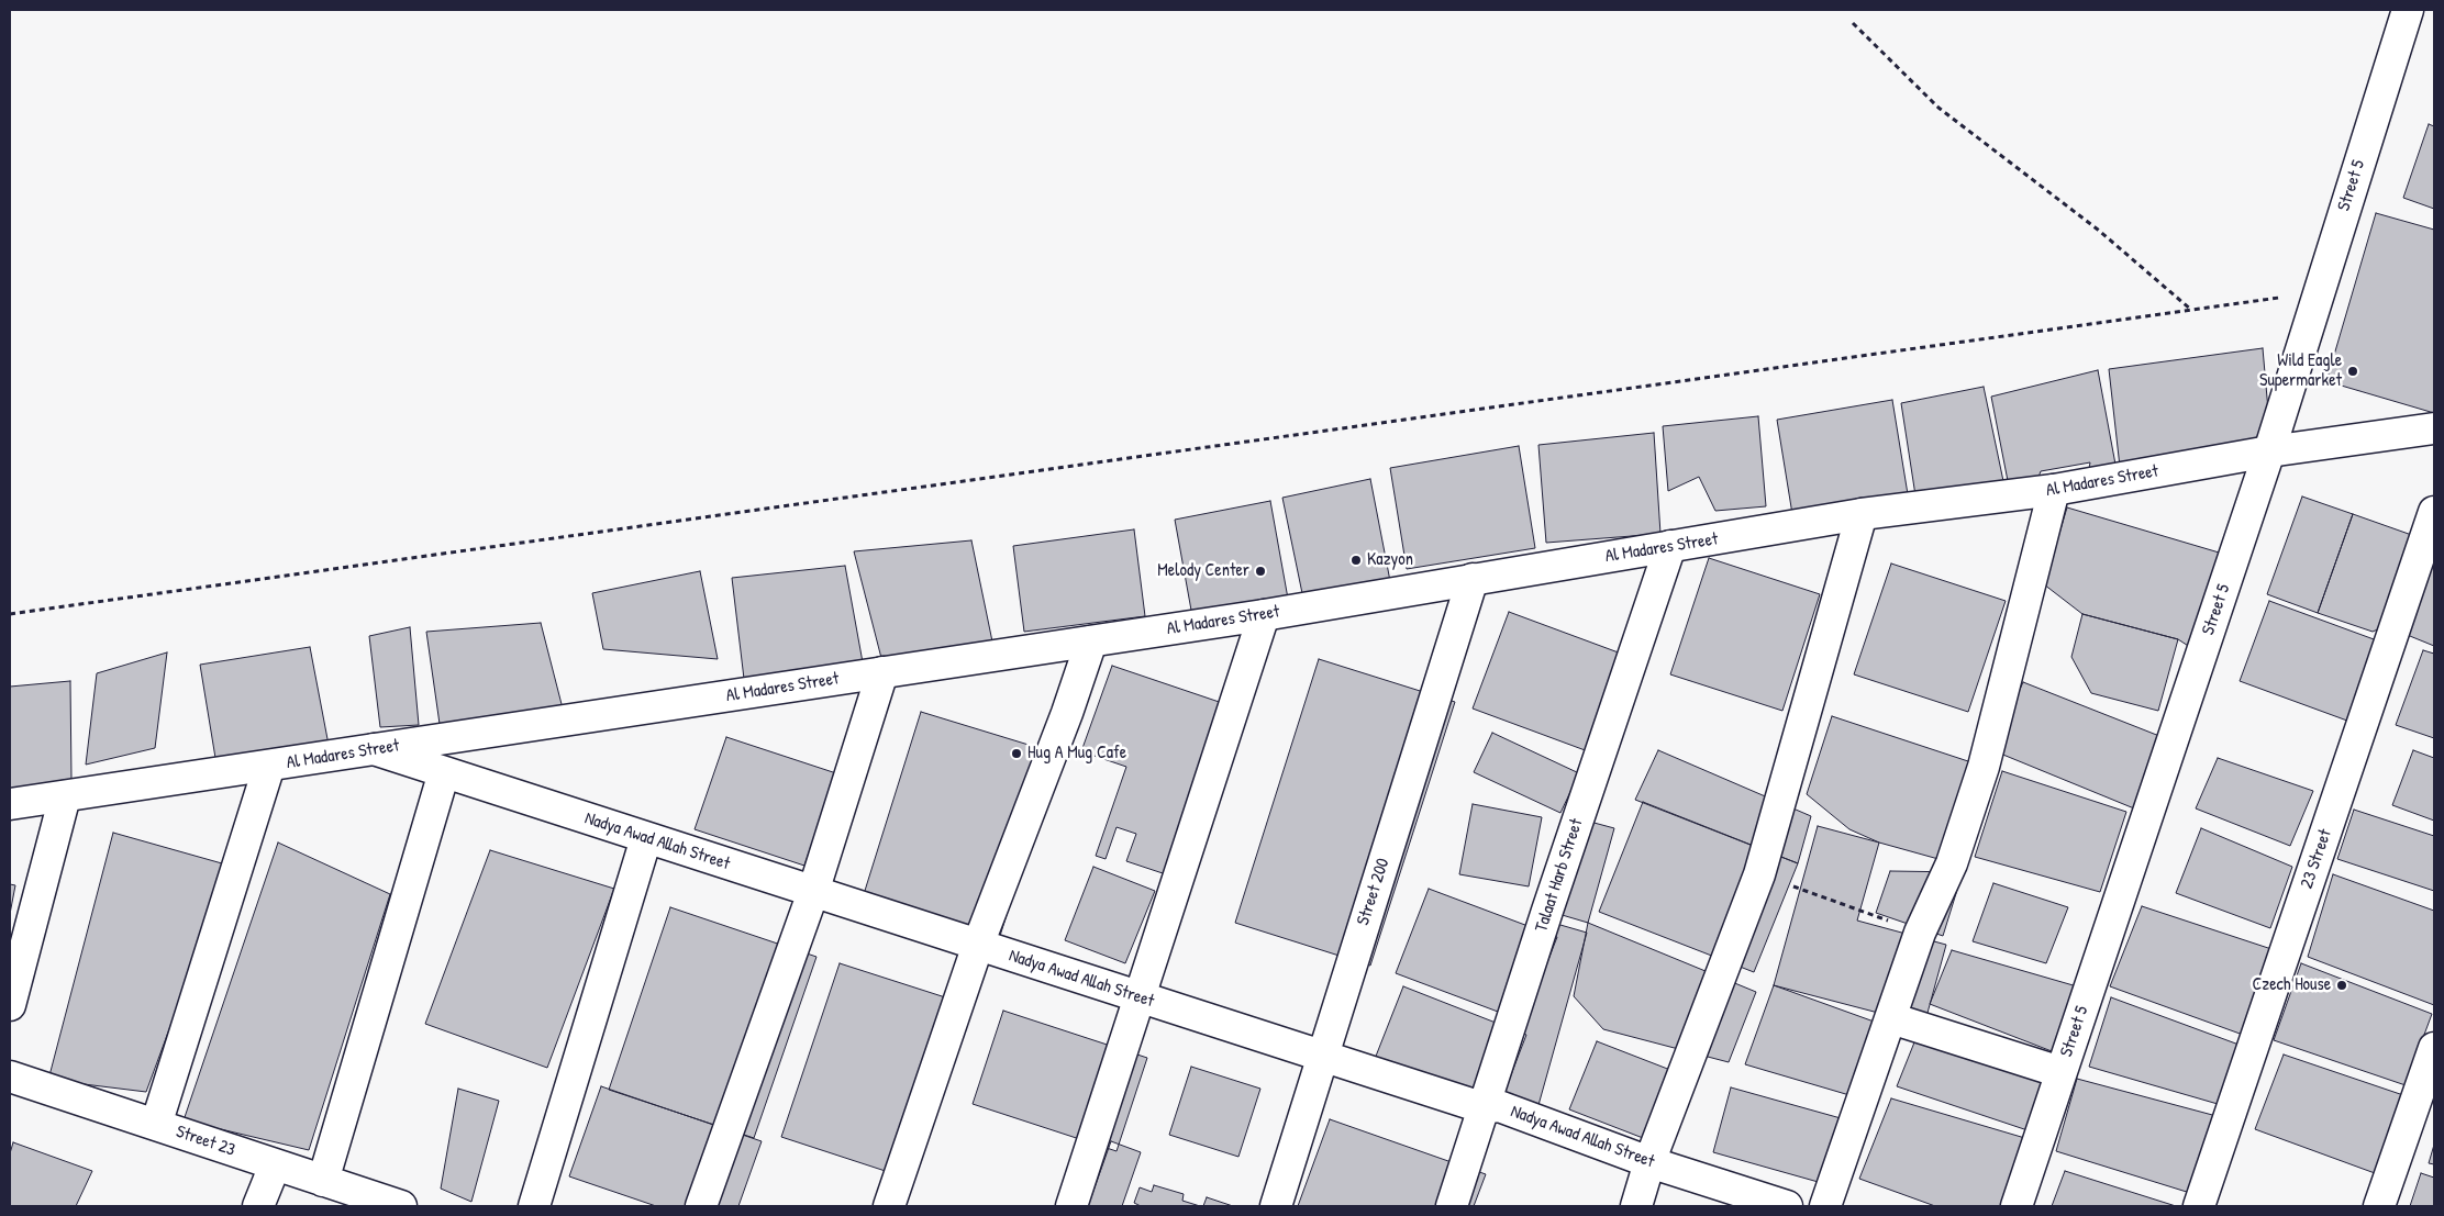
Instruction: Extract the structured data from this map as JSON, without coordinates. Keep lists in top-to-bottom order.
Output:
{
  "streets": {
    "street": [
      "Street 5",
      "Al Madares Street",
      "Nadya Awad Allah Street",
      "23 Street",
      "Talaat Harb Street",
      "Street 200",
      "Street 23"
    ]
  },
  "crossings": [
    ["Street 5", "Al Madares Street"],
    ["Al Madares Street", "Nadya Awad Allah Street"],
    ["Al Madares Street", "Talaat Harb Street"],
    ["Al Madares Street", "Street 200"],
    ["Nadya Awad Allah Street", "Talaat Harb Street"],
    ["Nadya Awad Allah Street", "Street 200"]
  ],
  "places": [
    "Wild Eagle Supermarket",
    "Kazyon",
    "Melody Center",
    "Hug A Mug Cafe",
    "Czech House"
  ]
}
